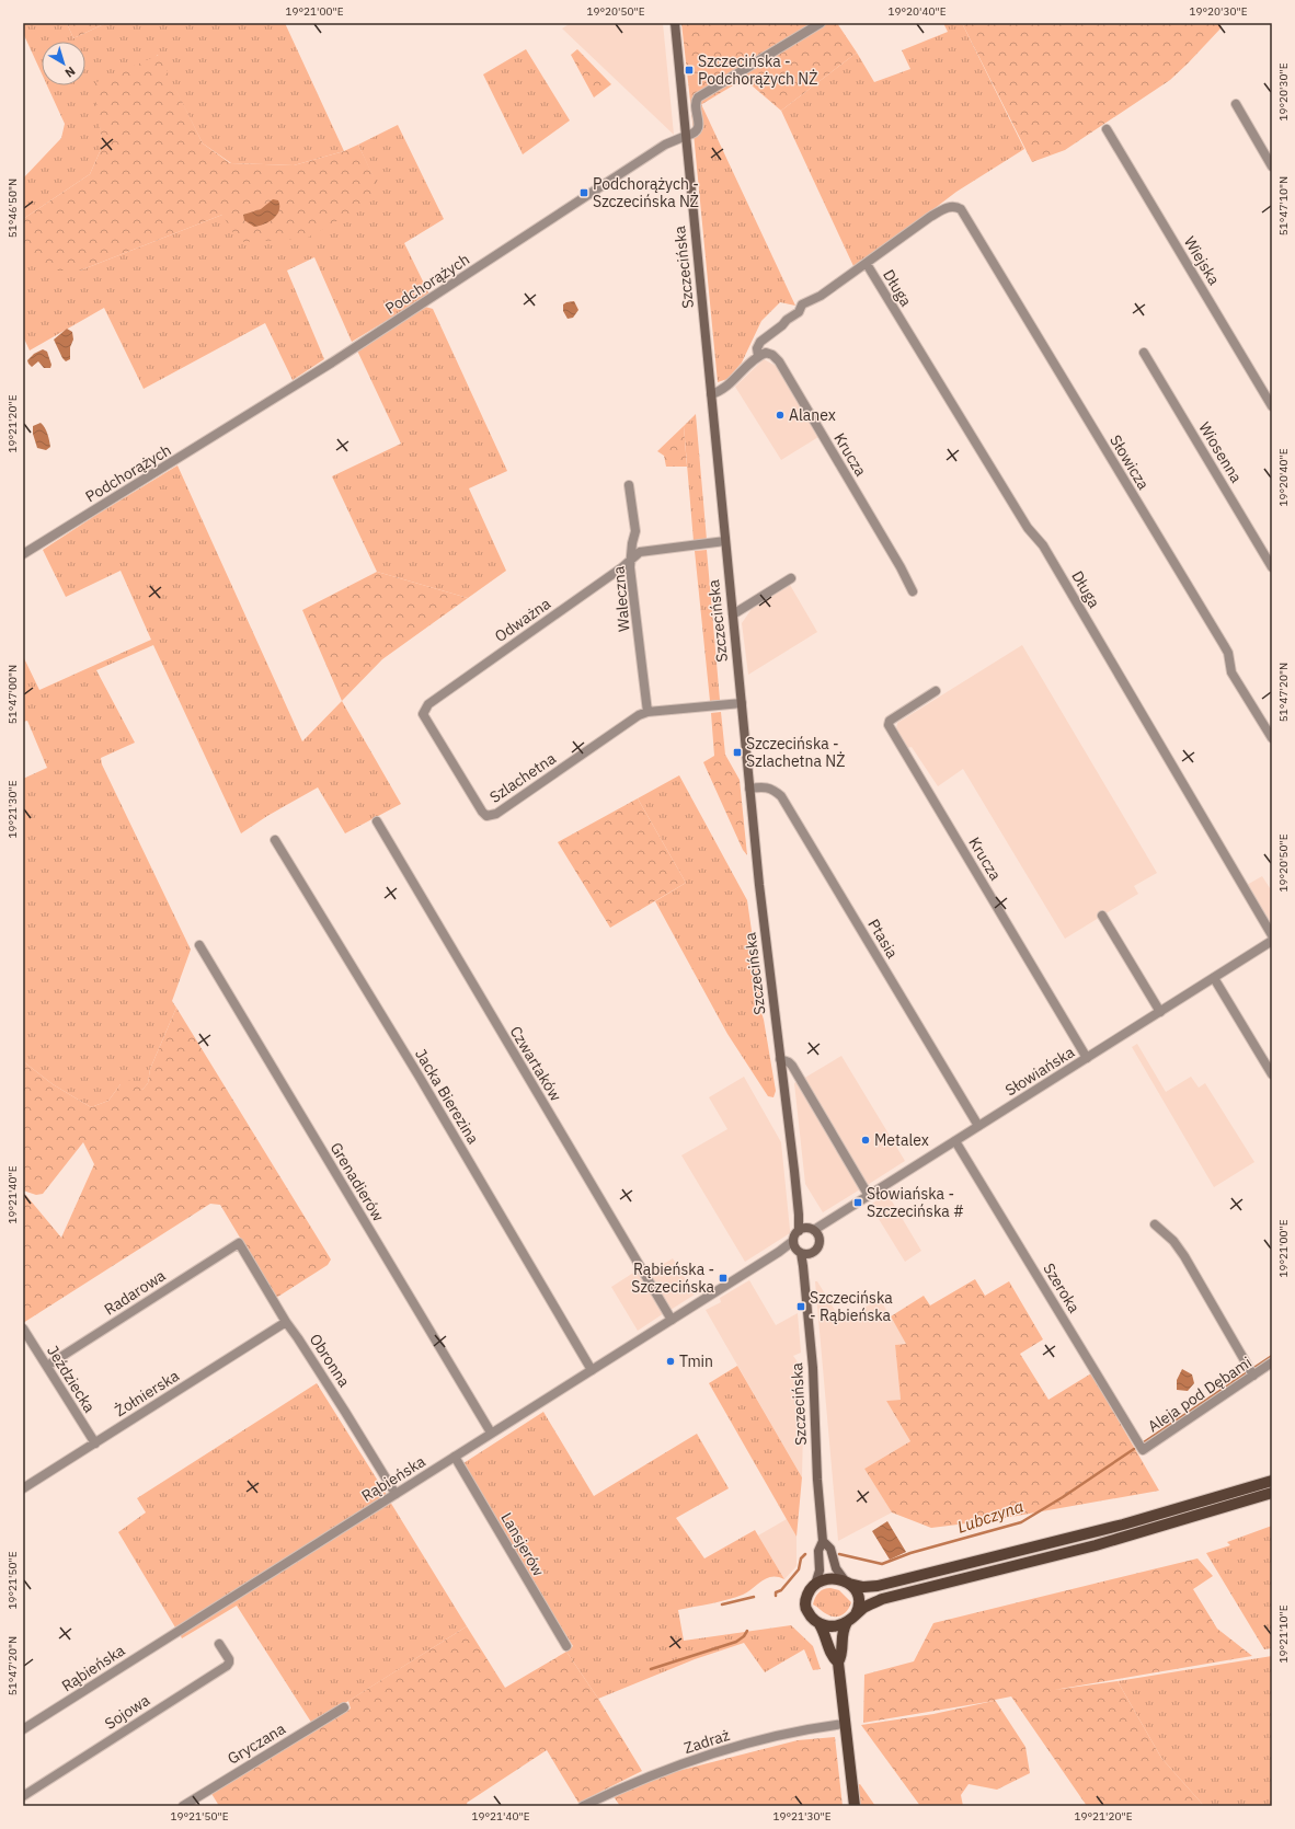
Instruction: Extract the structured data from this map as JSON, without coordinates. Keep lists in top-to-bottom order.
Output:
{
  "streets": {
    "main road": ["Szczecińska"],
    "street": [
      "Wiejska",
      "Podchorążych",
      "Długa",
      "Wiosenna",
      "Krucza",
      "Słowicza",
      "Waleczna",
      "Odważna",
      "Szlachetna",
      "Ptasia",
      "Czwartaków",
      "Słowiańska",
      "Jacka Bierezina",
      "Grenadierów",
      "Szeroka",
      "Radarowa",
      "Obronna",
      "Jeździecka",
      "Żołnierska",
      "Aleja pod Dębami",
      "Rąbieńska",
      "Lansjerów",
      "Sojowa",
      "Zadraż",
      "Gryczana"
    ]
  },
  "crossings": [
    ["Szczecińska", "Podchorążych"],
    ["Szczecińska", "Szlachetna"],
    ["Szczecińska", "Ptasia"],
    ["Szczecińska", "Słowiańska"],
    ["Szczecińska", "Rąbieńska"],
    ["Długa", "Słowicza"],
    ["Krucza", "Słowiańska"],
    ["Waleczna", "Odważna"],
    ["Waleczna", "Szlachetna"],
    ["Odważna", "Szlachetna"],
    ["Ptasia", "Słowiańska"],
    ["Czwartaków", "Rąbieńska"],
    ["Słowiańska", "Szeroka"],
    ["Jacka Bierezina", "Rąbieńska"],
    ["Grenadierów", "Rąbieńska"],
    ["Szeroka", "Aleja pod Dębami"],
    ["Radarowa", "Obronna"],
    ["Radarowa", "Jeździecka"],
    ["Obronna", "Żołnierska"],
    ["Obronna", "Rąbieńska"],
    ["Jeździecka", "Żołnierska"],
    ["Rąbieńska", "Lansjerów"]
  ],
  "water": ["Lubczyna"],
  "places": {
    "transit": [
      "Szczecińska - Podchorążych NŻ",
      "Podchorążych - Szczecińska NŻ",
      "Szczecińska - Szlachetna NŻ",
      "Słowiańska - Szczecińska #",
      "Rąbieńska - Szczecińska",
      "Szczecińska - Rąbieńska"
    ],
    "other": ["Alanex", "Metalex", "Tmin"]
  },
  "north": "bottom right",
  "coordinates": [
    "19°21'00\"E",
    "19°20'50\"E",
    "19°20'40\"E",
    "19°20'30\"E",
    "51°47'10\"N",
    "51°46'50\"N",
    "19°21'20\"E",
    "51°47'20\"N",
    "51°47'00\"N",
    "19°21'30\"E",
    "19°21'40\"E",
    "19°21'50\"E",
    "19°21'10\"E"
  ]
}
